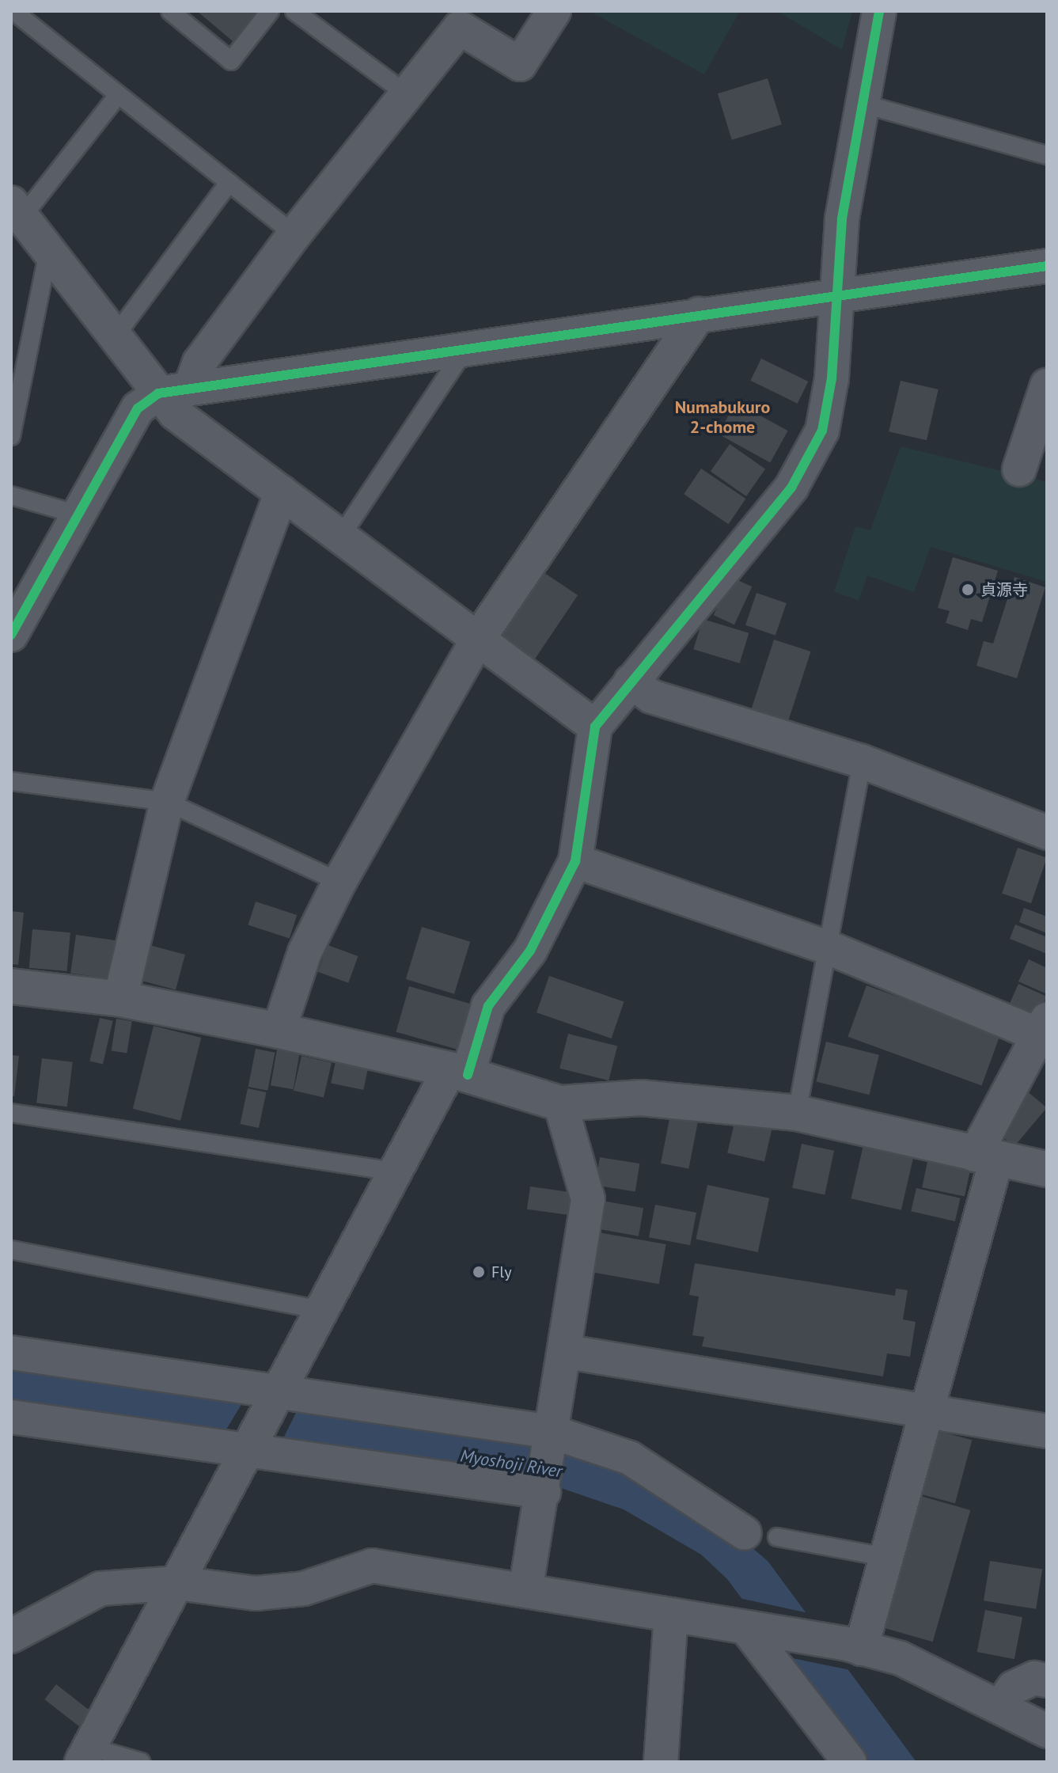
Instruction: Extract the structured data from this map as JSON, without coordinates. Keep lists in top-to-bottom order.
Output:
{
  "districts": ["Numabukuro 2-chome"],
  "water": ["Myoshoji River"],
  "places": ["貞源寺", "Fly"]
}
